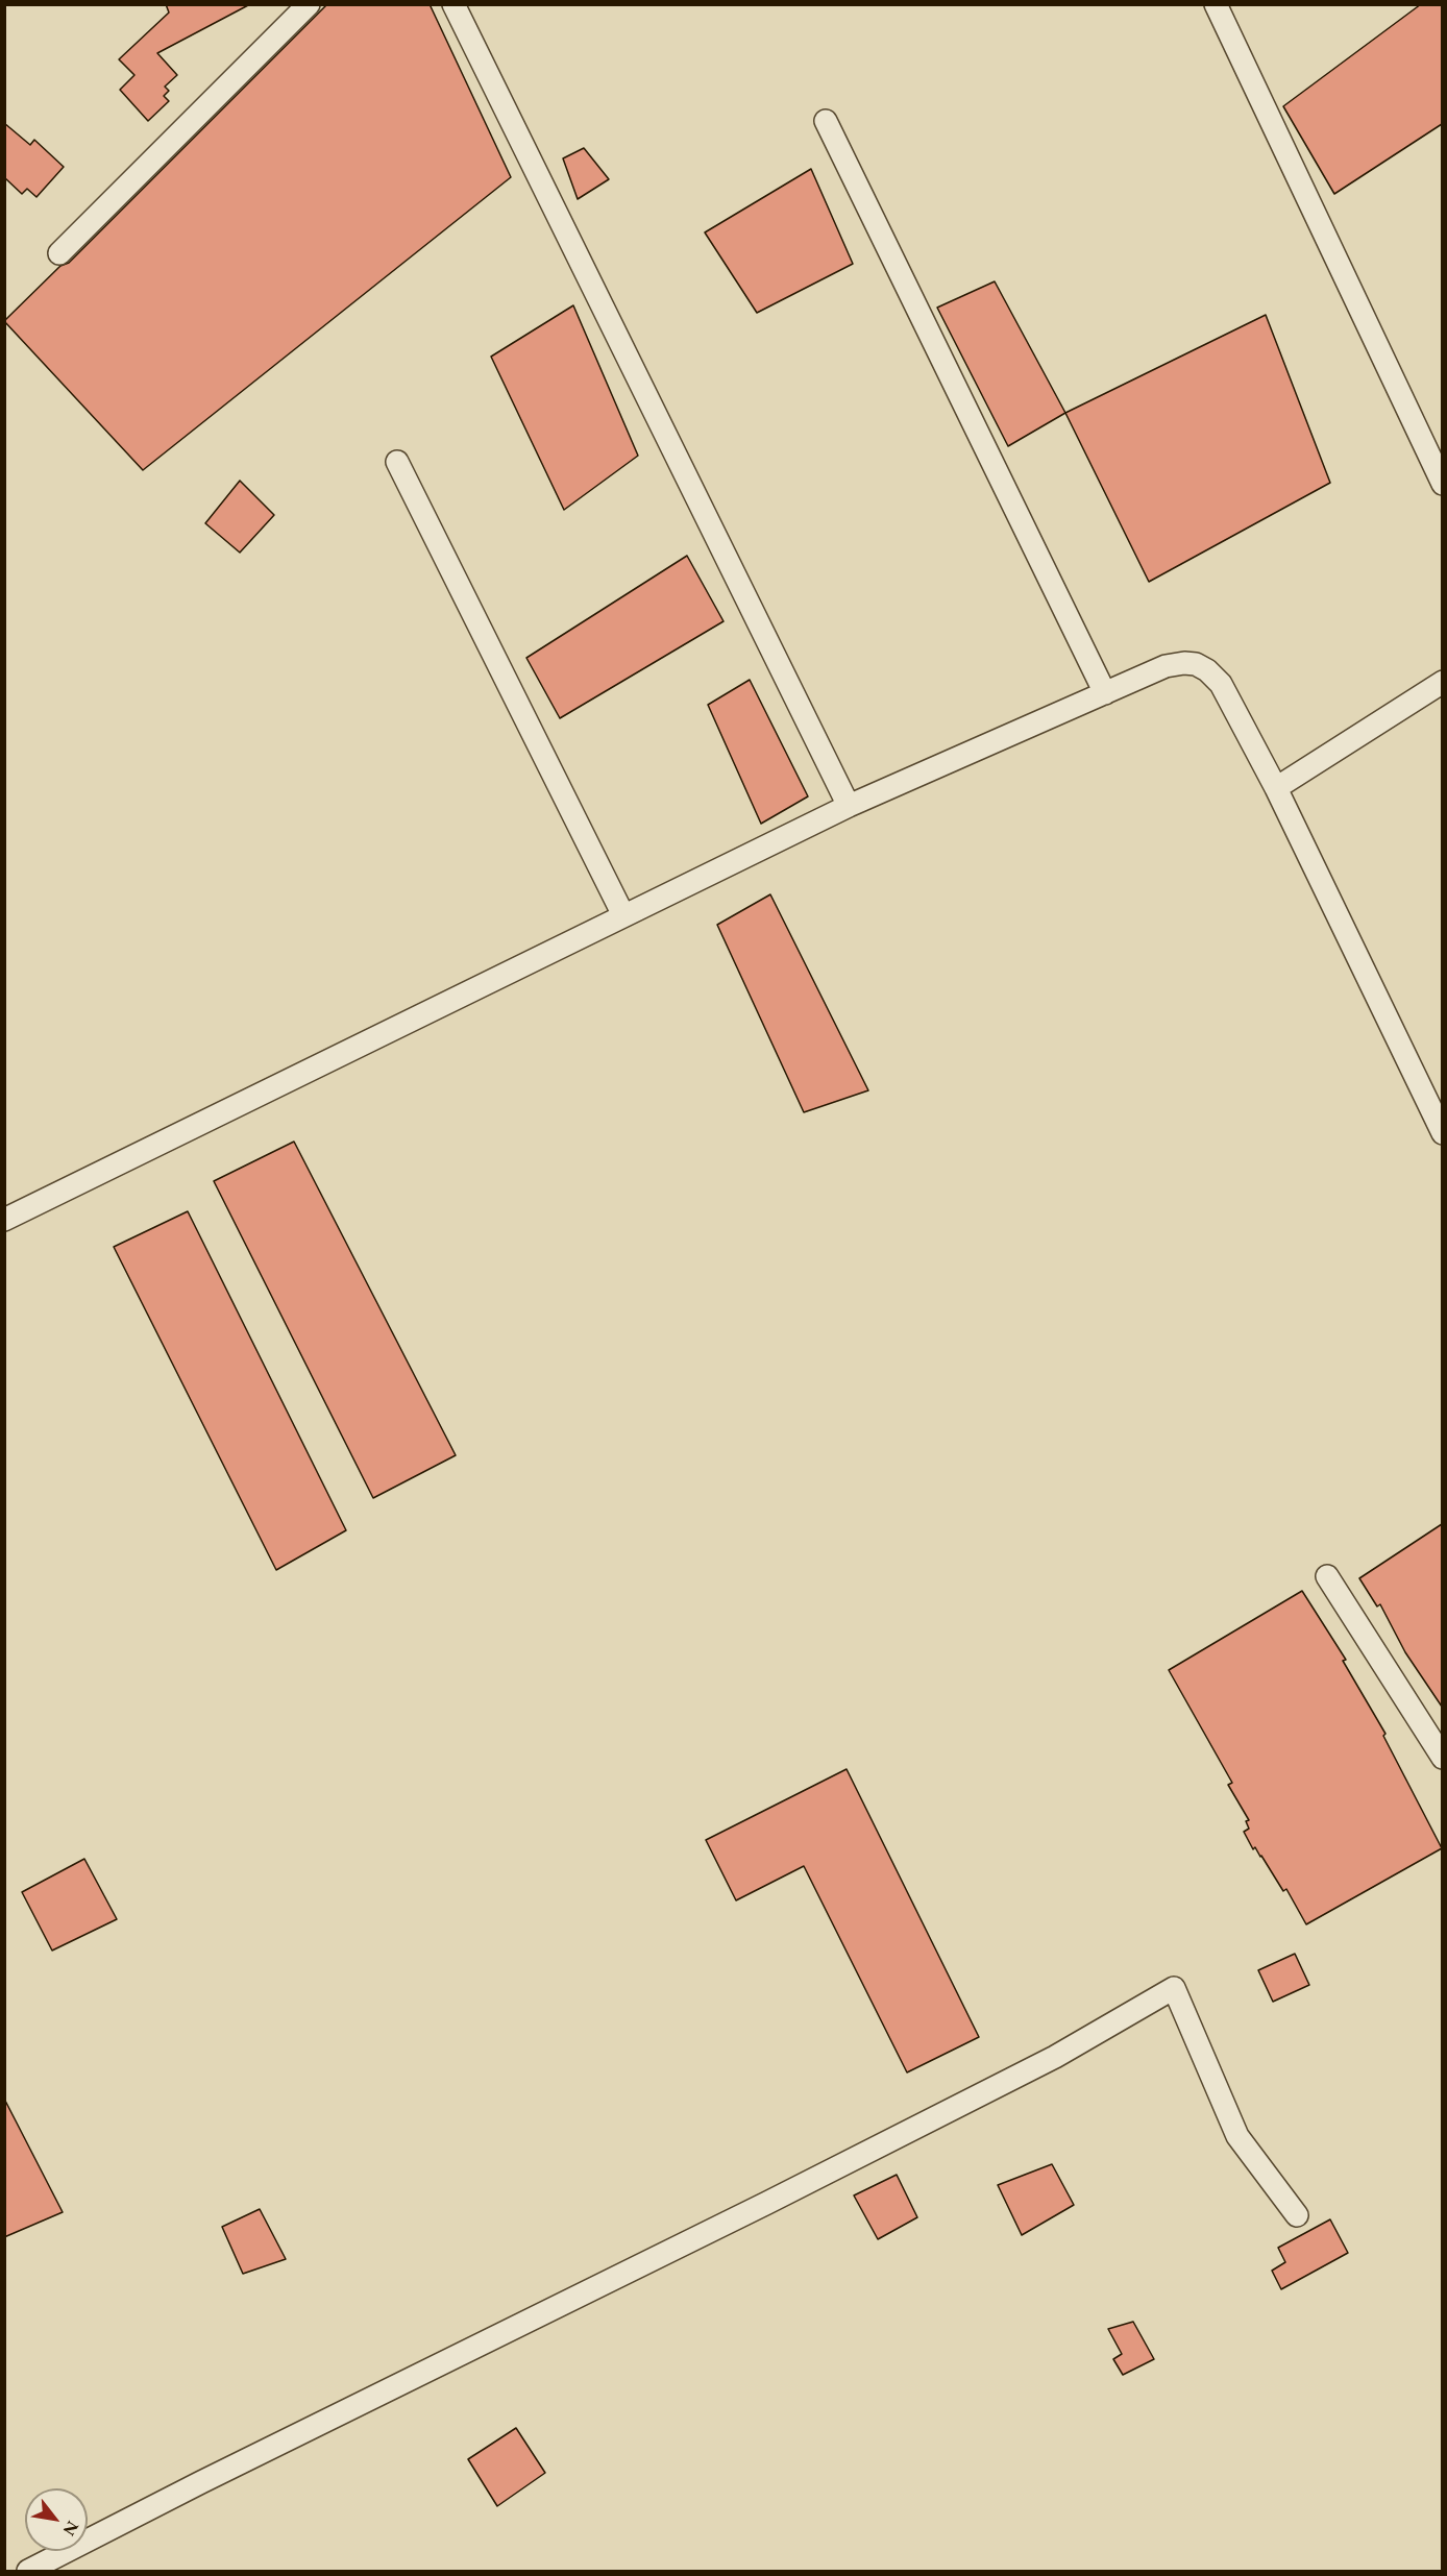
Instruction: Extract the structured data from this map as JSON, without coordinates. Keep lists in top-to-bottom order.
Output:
{
  "north": "bottom right"
}
